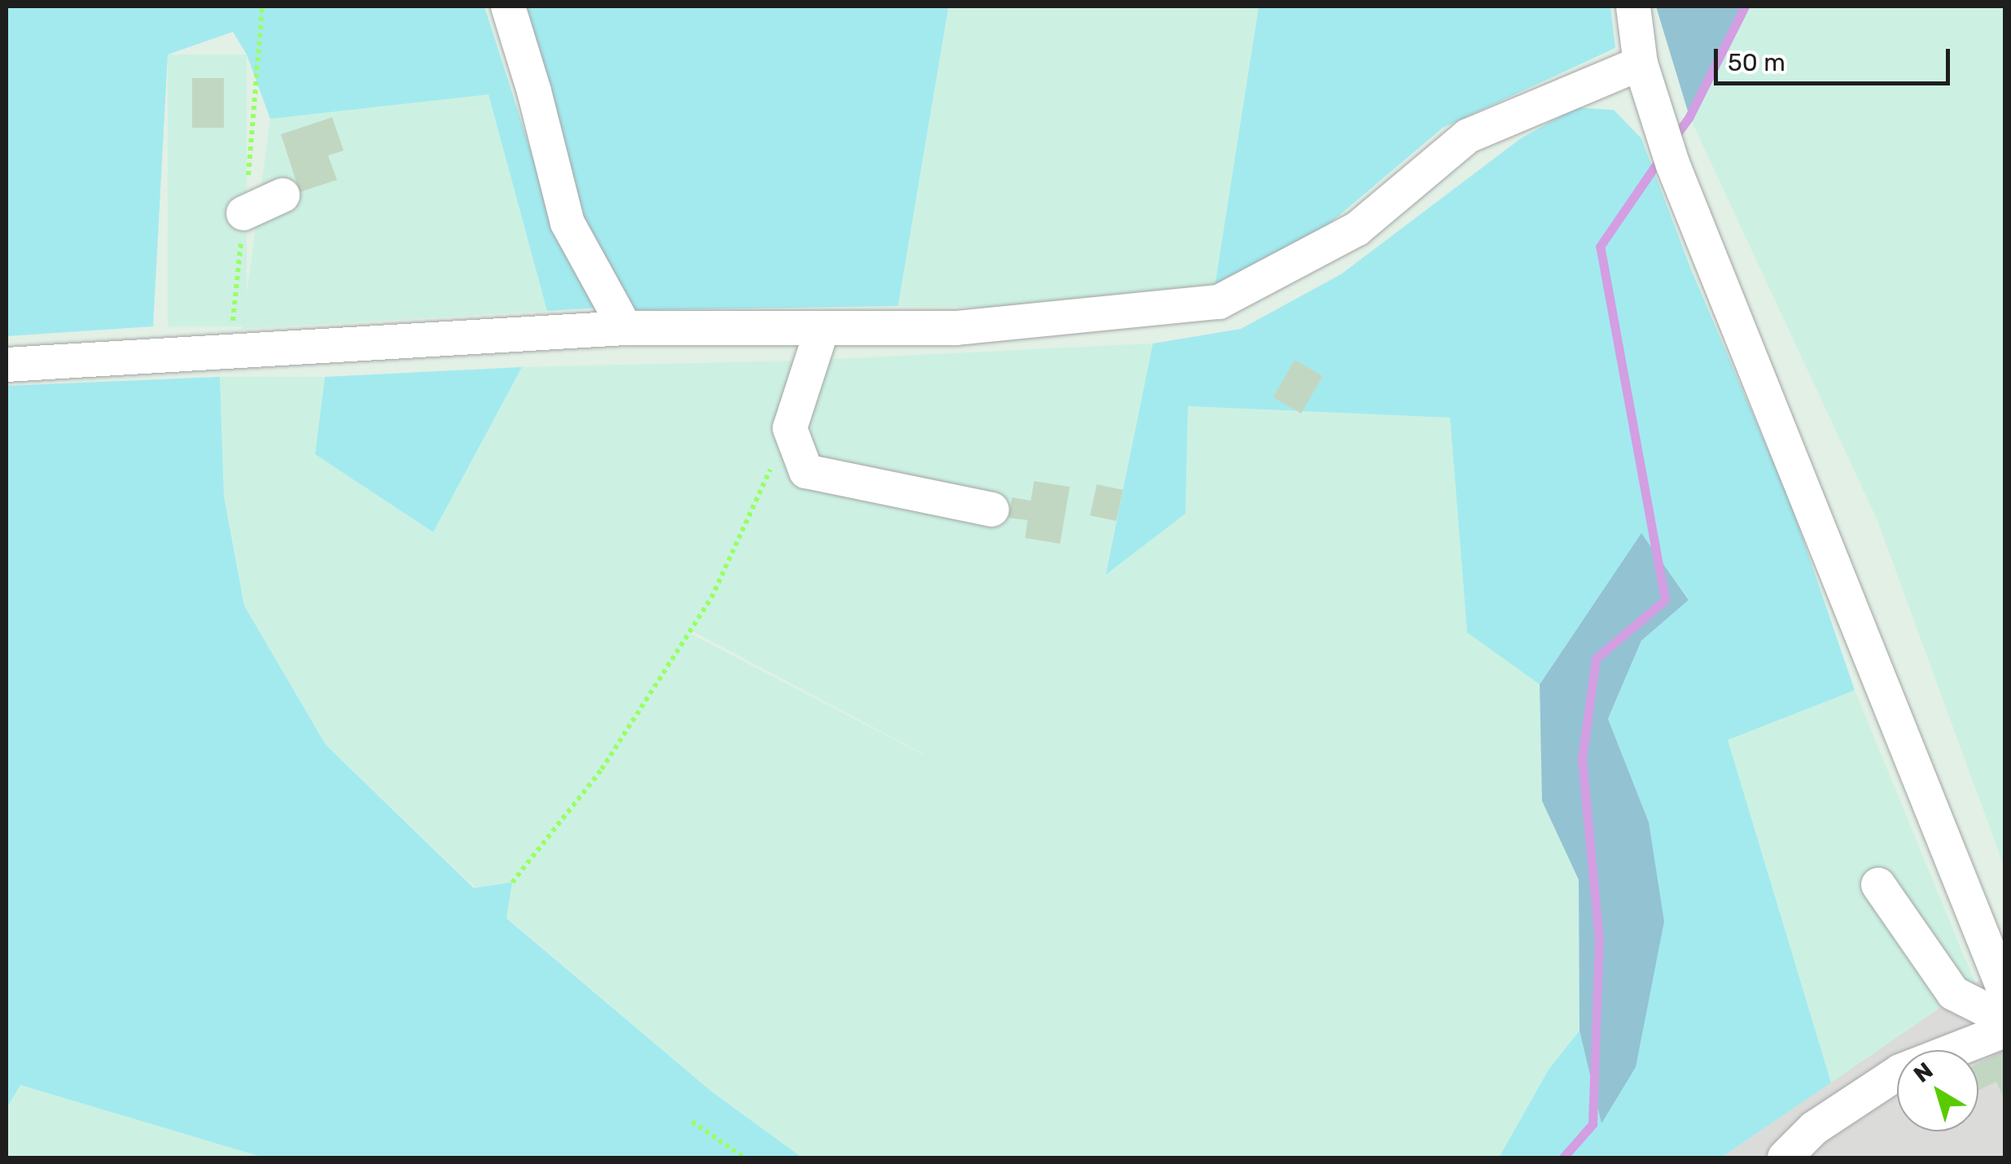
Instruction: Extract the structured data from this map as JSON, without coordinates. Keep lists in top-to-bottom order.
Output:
{
  "scale_bar": "50 m",
  "north": "top left"
}
